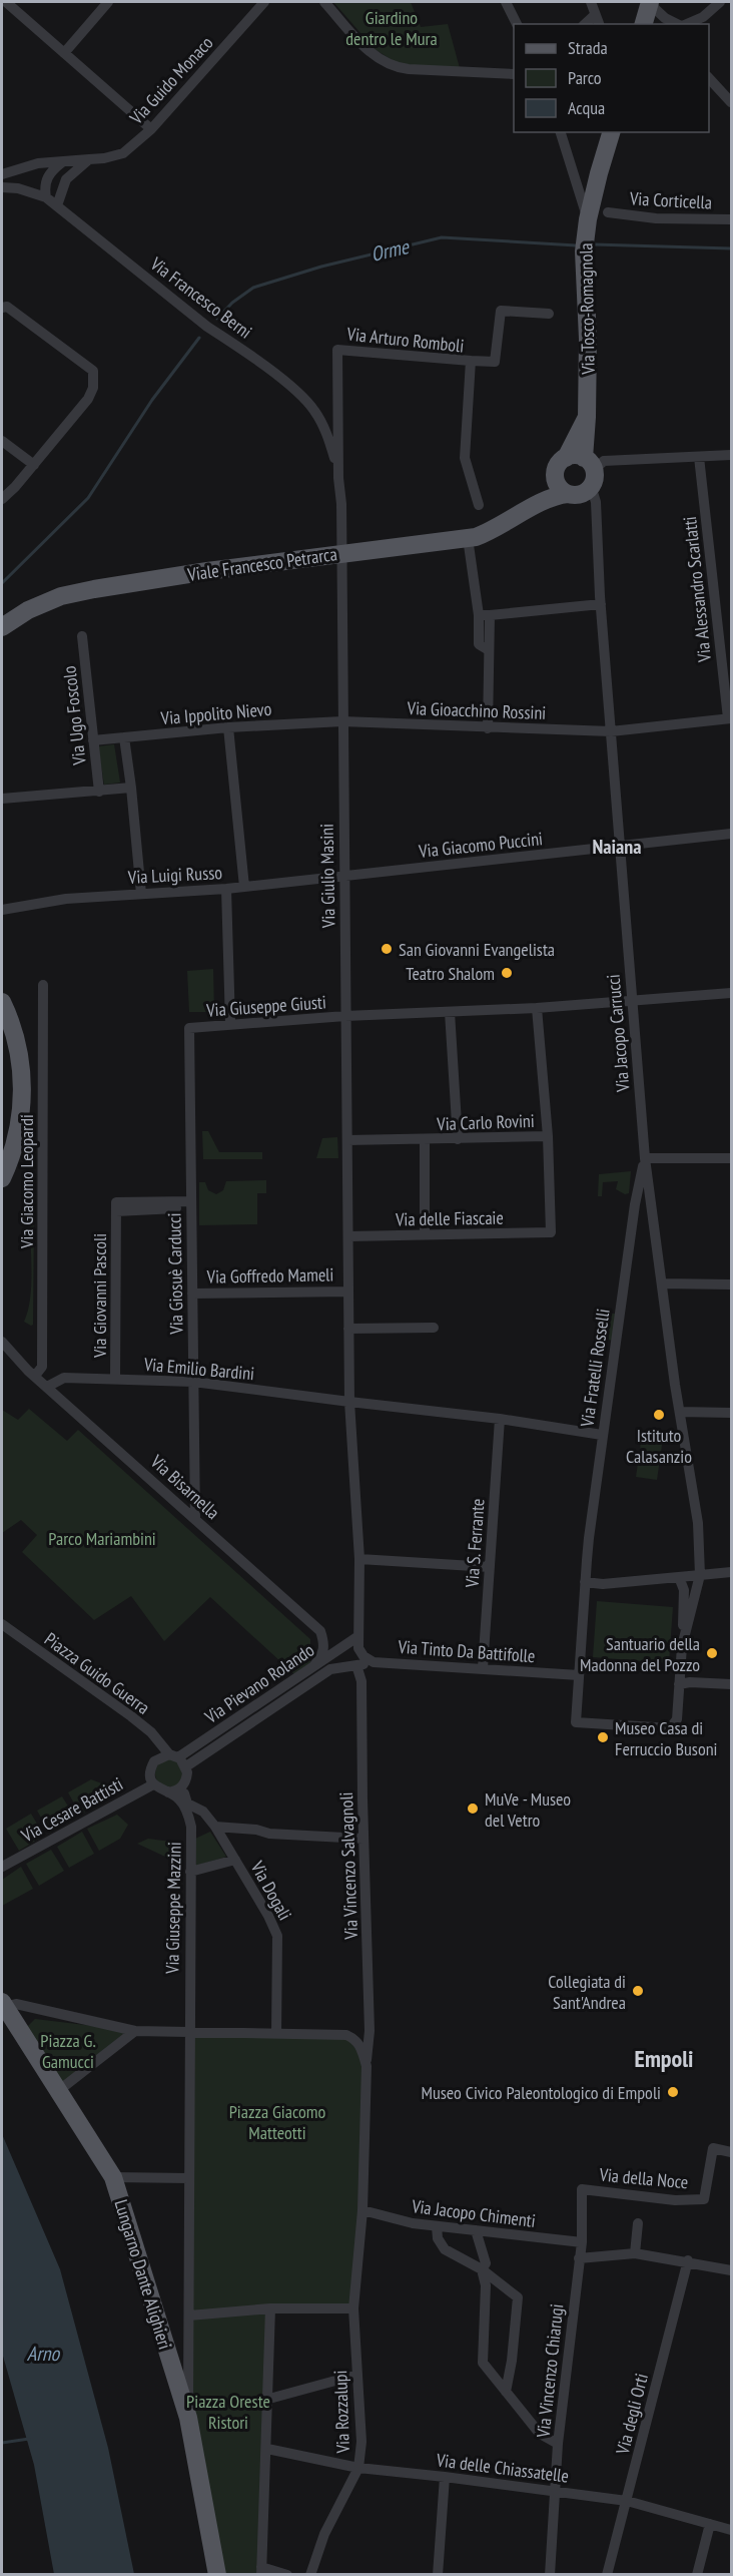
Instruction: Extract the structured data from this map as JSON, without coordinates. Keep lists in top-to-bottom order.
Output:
{
  "streets": {
    "main road": ["Via Tosco-Romagnola", "Viale Francesco Petrarca", "Lungarno Dante Alighieri"],
    "street": [
      "Via Guido Monaco",
      "Via Corticella",
      "Via Francesco Berni",
      "Via Arturo Romboli",
      "Via Alessandro Scarlatti",
      "Via Gioacchino Rossini",
      "Via Ippolito Nievo",
      "Via Ugo Foscolo",
      "Via Giacomo Puccini",
      "Via Luigi Russo",
      "Via Giulio Masini",
      "Via Giuseppe Giusti",
      "Via Jacopo Carrucci",
      "Via Carlo Rovini",
      "Via Giacomo Leopardi",
      "Via delle Fiascaie",
      "Via Giosuè Carducci",
      "Via Goffredo Mameli",
      "Via Giovanni Pascoli",
      "Via Fratelli Rosselli",
      "Via Emilio Bardini",
      "Via Bisarnella",
      "Via S. Ferrante",
      "Via Tinto Da Battifolle",
      "Piazza Guido Guerra",
      "Via Pievano Rolando",
      "Via Cesare Battisti",
      "Via Vincenzo Salvagnoli",
      "Via Dogali",
      "Via Giuseppe Mazzini",
      "Via della Noce",
      "Via Jacopo Chimenti",
      "Via Vincenzo Chiarugi",
      "Via Rozzalupi",
      "Via degli Orti",
      "Via delle Chiassatelle"
    ]
  },
  "crossings": [
    ["Via Francesco Berni", "Via Giulio Masini"],
    ["Via Tosco-Romagnola", "Viale Francesco Petrarca"],
    ["Via Tosco-Romagnola", "Via Jacopo Carrucci"],
    ["Via Arturo Romboli", "Via Giulio Masini"],
    ["Viale Francesco Petrarca", "Via Giulio Masini"],
    ["Via Alessandro Scarlatti", "Via Gioacchino Rossini"],
    ["Via Gioacchino Rossini", "Via Ippolito Nievo"],
    ["Via Gioacchino Rossini", "Via Giulio Masini"],
    ["Via Gioacchino Rossini", "Via Jacopo Carrucci"],
    ["Via Ippolito Nievo", "Via Ugo Foscolo"],
    ["Via Ippolito Nievo", "Via Giulio Masini"],
    ["Via Giacomo Puccini", "Via Luigi Russo"],
    ["Via Giacomo Puccini", "Via Giulio Masini"],
    ["Via Giacomo Puccini", "Via Jacopo Carrucci"],
    ["Via Luigi Russo", "Via Giulio Masini"],
    ["Via Giulio Masini", "Via Giuseppe Giusti"],
    ["Via Giulio Masini", "Via Carlo Rovini"],
    ["Via Giulio Masini", "Via delle Fiascaie"],
    ["Via Giulio Masini", "Via Goffredo Mameli"],
    ["Via Giulio Masini", "Via Emilio Bardini"],
    ["Via Giuseppe Giusti", "Via Jacopo Carrucci"],
    ["Via Giuseppe Giusti", "Via Giosuè Carducci"],
    ["Via Jacopo Carrucci", "Via Fratelli Rosselli"],
    ["Via Carlo Rovini", "Via delle Fiascaie"],
    ["Via Giacomo Leopardi", "Via Bisarnella"],
    ["Via Giosuè Carducci", "Via Goffredo Mameli"],
    ["Via Giosuè Carducci", "Via Giovanni Pascoli"],
    ["Via Giosuè Carducci", "Via Emilio Bardini"],
    ["Via Giosuè Carducci", "Via Bisarnella"],
    ["Via Giovanni Pascoli", "Via Emilio Bardini"],
    ["Via Fratelli Rosselli", "Via Emilio Bardini"],
    ["Via Fratelli Rosselli", "Via Tinto Da Battifolle"],
    ["Via Emilio Bardini", "Via Bisarnella"],
    ["Via Emilio Bardini", "Via S. Ferrante"],
    ["Via Bisarnella", "Via Pievano Rolando"],
    ["Via S. Ferrante", "Via Tinto Da Battifolle"],
    ["Via Tinto Da Battifolle", "Via Pievano Rolando"],
    ["Piazza Guido Guerra", "Via Pievano Rolando"],
    ["Piazza Guido Guerra", "Via Cesare Battisti"],
    ["Piazza Guido Guerra", "Via Dogali"],
    ["Piazza Guido Guerra", "Via Giuseppe Mazzini"],
    ["Via Pievano Rolando", "Via Cesare Battisti"],
    ["Via Pievano Rolando", "Via Vincenzo Salvagnoli"],
    ["Via Pievano Rolando", "Via Dogali"],
    ["Via Pievano Rolando", "Via Giuseppe Mazzini"],
    ["Via Cesare Battisti", "Via Dogali"],
    ["Via Cesare Battisti", "Via Giuseppe Mazzini"],
    ["Via Dogali", "Via Giuseppe Mazzini"],
    ["Via della Noce", "Via Vincenzo Chiarugi"],
    ["Via Jacopo Chimenti", "Via Vincenzo Chiarugi"],
    ["Via Vincenzo Chiarugi", "Via delle Chiassatelle"],
    ["Via Rozzalupi", "Via delle Chiassatelle"],
    ["Via degli Orti", "Via delle Chiassatelle"]
  ],
  "districts": ["Naiana", "Empoli"],
  "water": ["Orme", "Arno"],
  "parks": [
    "Giardino dentro le Mura",
    "Parco Mariambini",
    "Piazza G. Gamucci",
    "Piazza Giacomo Matteotti",
    "Piazza Oreste Ristori"
  ],
  "places": [
    "San Giovanni Evangelista",
    "Teatro Shalom",
    "Istituto Calasanzio",
    "Santuario della Madonna del Pozzo",
    "Museo Casa di Ferruccio Busoni",
    "MuVe - Museo del Vetro",
    "Collegiata di Sant'Andrea",
    "Museo Civico Paleontologico di Empoli"
  ],
  "legend": ["Strada", "Parco", "Acqua"]
}
